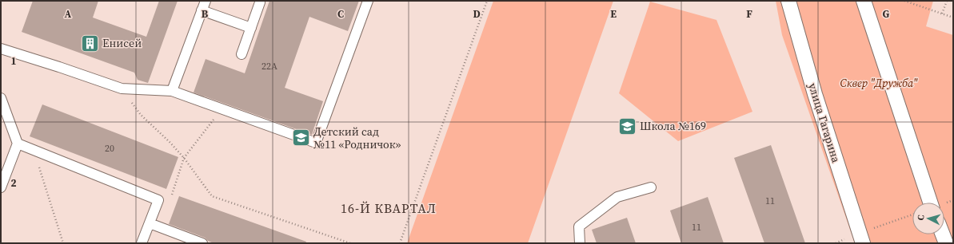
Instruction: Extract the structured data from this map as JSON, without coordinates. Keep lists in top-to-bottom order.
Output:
{
  "streets": {
    "street": ["улица Гагарина"]
  },
  "districts": ["16-Й КВАРТАЛ"],
  "parks": ["Сквер \"Дружба\""],
  "places": {
    "building": ["Енисей"],
    "school or university": ["Школа №169", "Детский сад №11 «Родничок»"]
  },
  "house_numbers": [
    "22А",
    "20",
    "11",
    "11"
  ],
  "north": "left",
  "grid": {
    "columns": [
      "A",
      "B",
      "C",
      "D",
      "E",
      "F",
      "G"
    ],
    "rows": ["1", "2"]
  }
}
